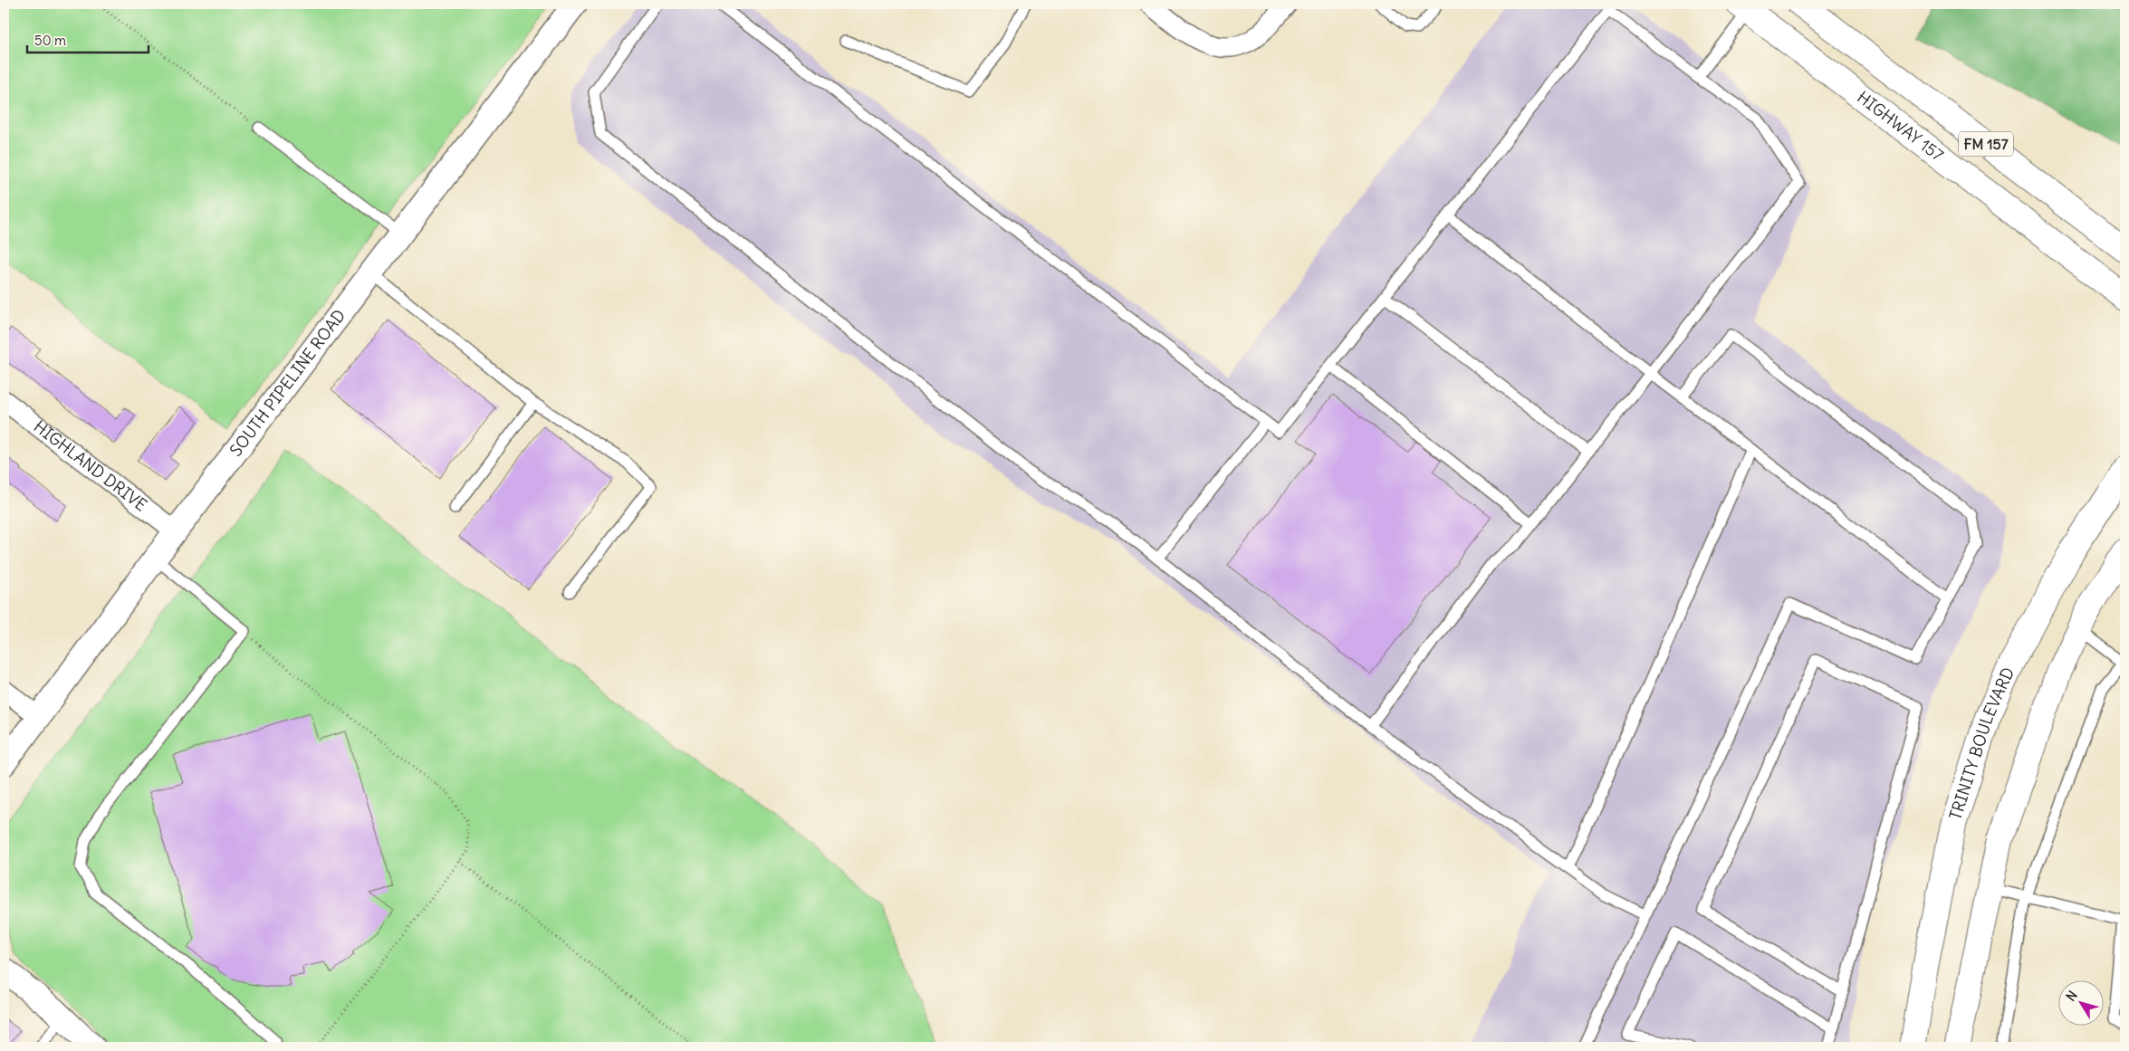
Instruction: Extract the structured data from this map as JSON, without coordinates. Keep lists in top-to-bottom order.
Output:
{
  "streets": {
    "main road": ["HIGHWAY 157", "FM 157", "TRINITY BOULEVARD"],
    "street": ["SOUTH PIPELINE ROAD", "HIGHLAND DRIVE"]
  },
  "crossings": [
    ["SOUTH PIPELINE ROAD", "HIGHLAND DRIVE"]
  ],
  "scale_bar": "50 m",
  "north": "top left"
}
